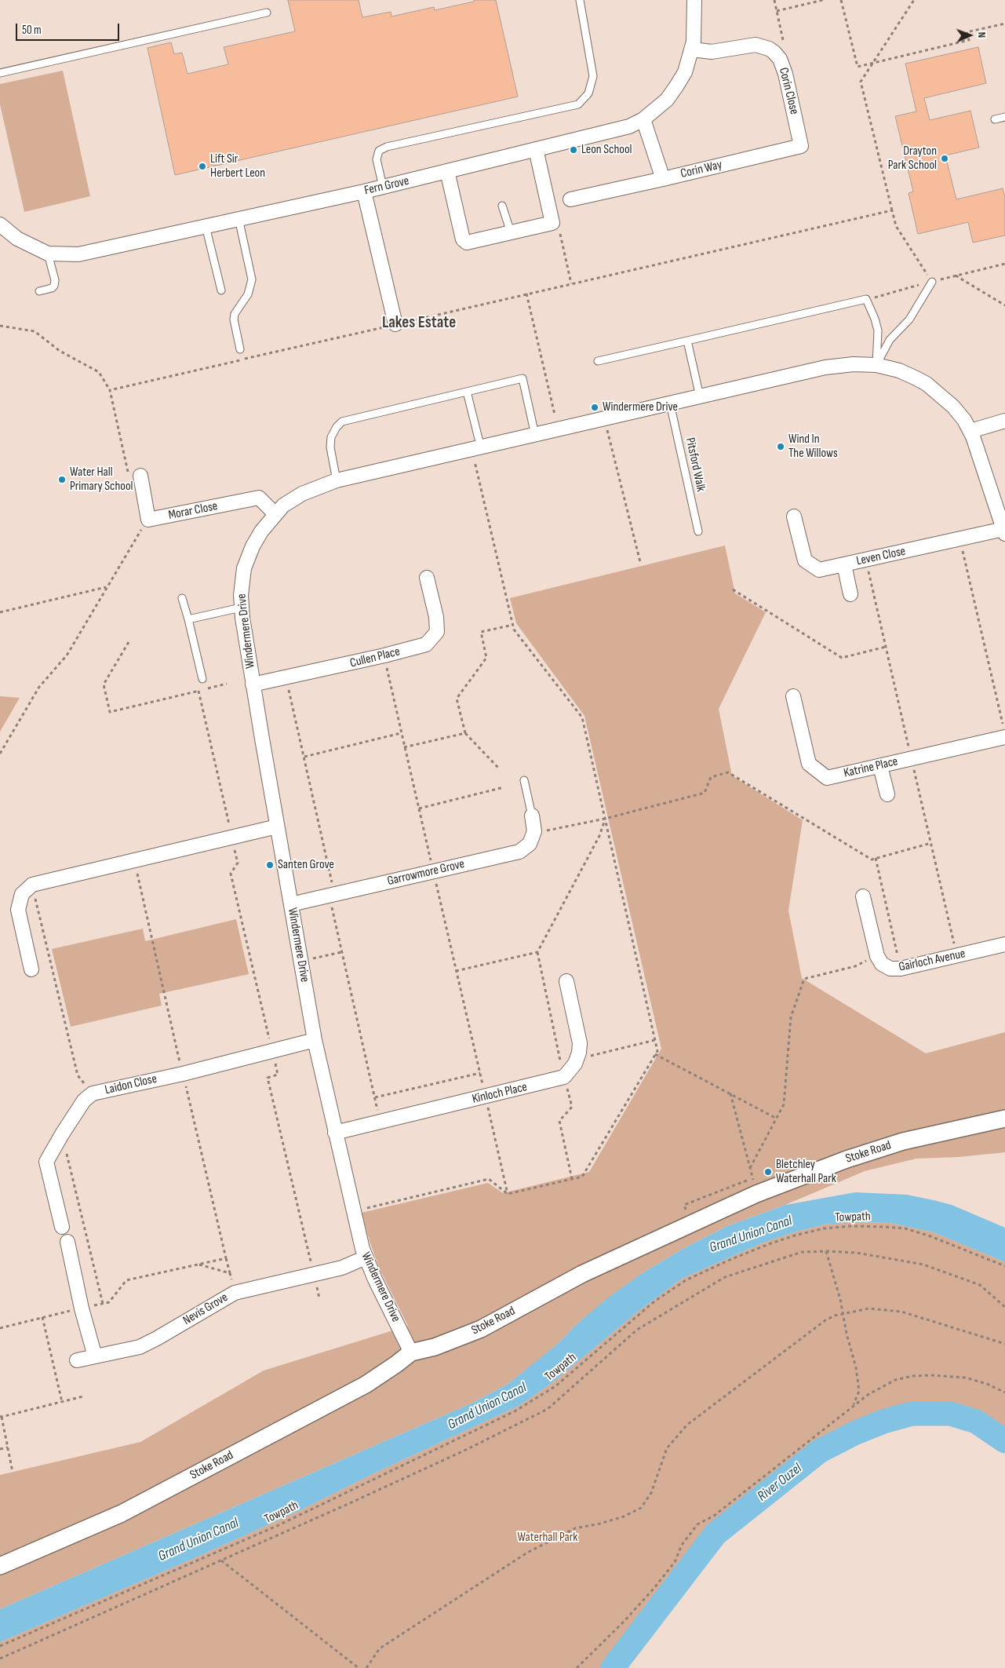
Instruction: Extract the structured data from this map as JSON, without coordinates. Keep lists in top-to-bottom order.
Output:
{
  "streets": {
    "street": [
      "Corin Close",
      "Corin Way",
      "Fern Grove",
      "Morar Close",
      "Leven Close",
      "Windermere Drive",
      "Cullen Place",
      "Katrine Place",
      "Garrowmore Grove",
      "Gairloch Avenue",
      "Laidon Close",
      "Kinloch Place",
      "Stoke Road",
      "Nevis Grove"
    ],
    "lane": ["Pitsford Walk"],
    "path": ["Towpath"]
  },
  "crossings": [
    ["Corin Close", "Corin Way"],
    ["Corin Way", "Fern Grove"],
    ["Pitsford Walk", "Windermere Drive"],
    ["Morar Close", "Windermere Drive"],
    ["Leven Close", "Windermere Drive"],
    ["Windermere Drive", "Cullen Place"],
    ["Windermere Drive", "Garrowmore Grove"],
    ["Windermere Drive", "Laidon Close"],
    ["Windermere Drive", "Kinloch Place"],
    ["Windermere Drive", "Stoke Road"],
    ["Windermere Drive", "Nevis Grove"]
  ],
  "districts": ["Lakes Estate"],
  "water": ["Grand Union Canal", "River Ouzel"],
  "parks": ["Waterhall Park"],
  "places": [
    "Leon School",
    "Drayton Park School",
    "Lift Sir Herbert Leon",
    "Windermere Drive",
    "Wind In The Willows",
    "Water Hall Primary School",
    "Santen Grove",
    "Bletchley Waterhall Park"
  ],
  "scale_bar": "50 m",
  "north": "right"
}
